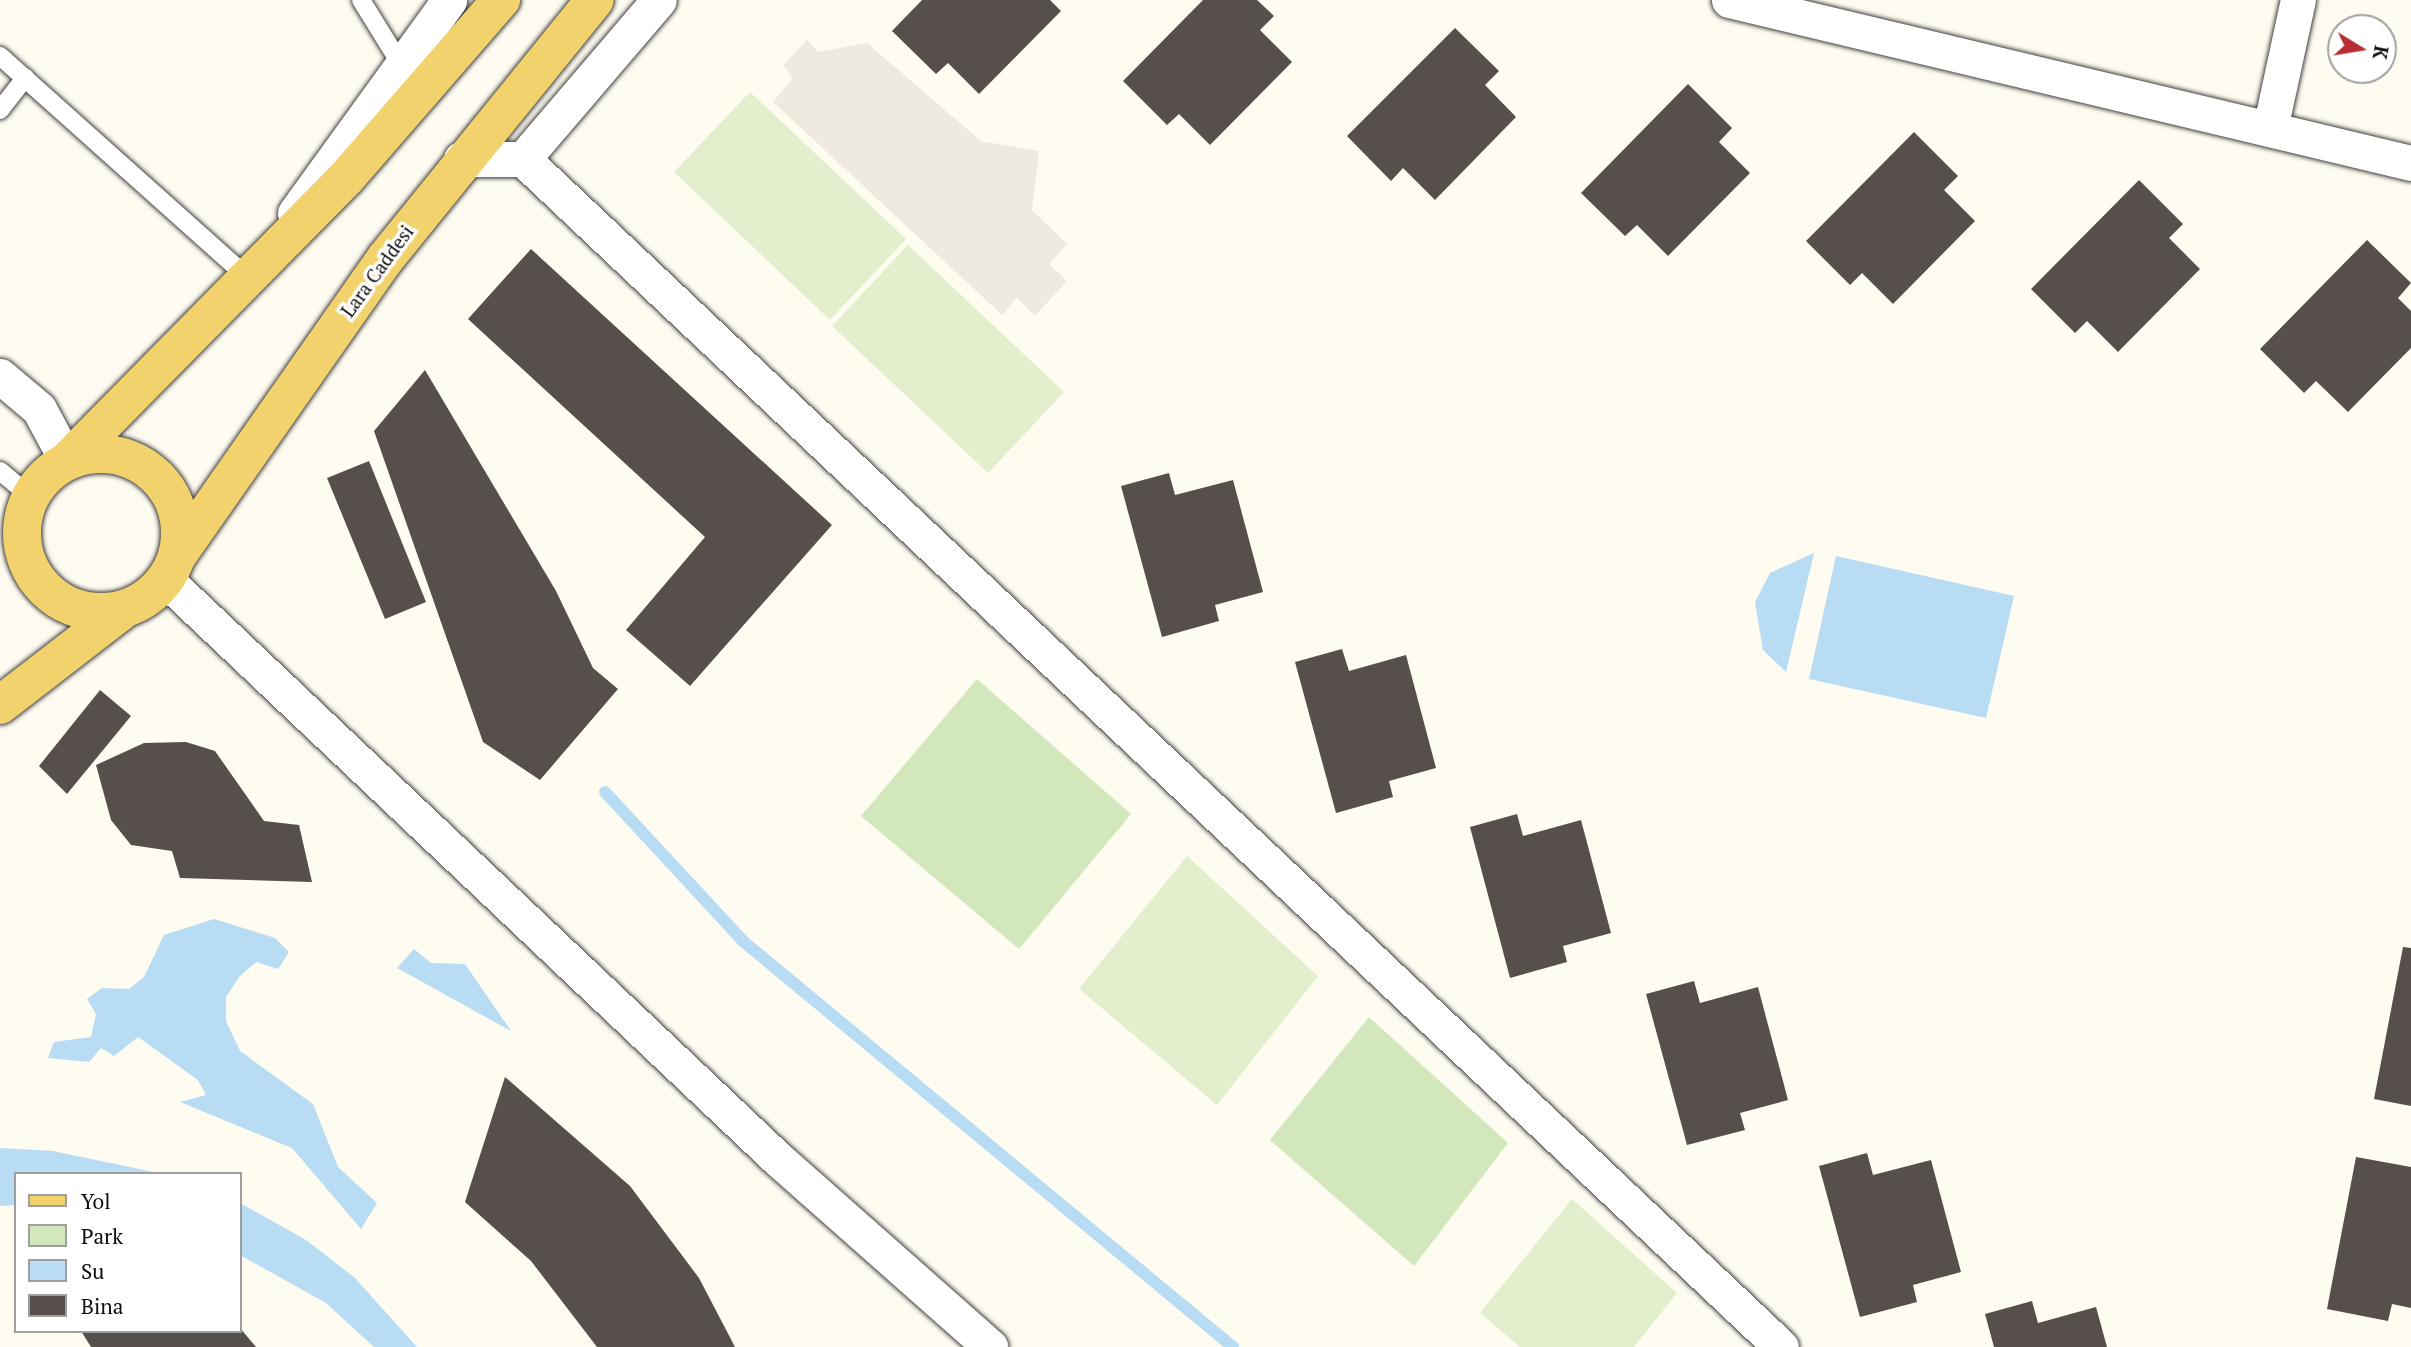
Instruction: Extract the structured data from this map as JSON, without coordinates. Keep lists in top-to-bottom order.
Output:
{
  "streets": {
    "main road": ["Lara Caddesi"]
  },
  "legend": [
    "Yol",
    "Park",
    "Su",
    "Bina"
  ],
  "north": "right"
}
